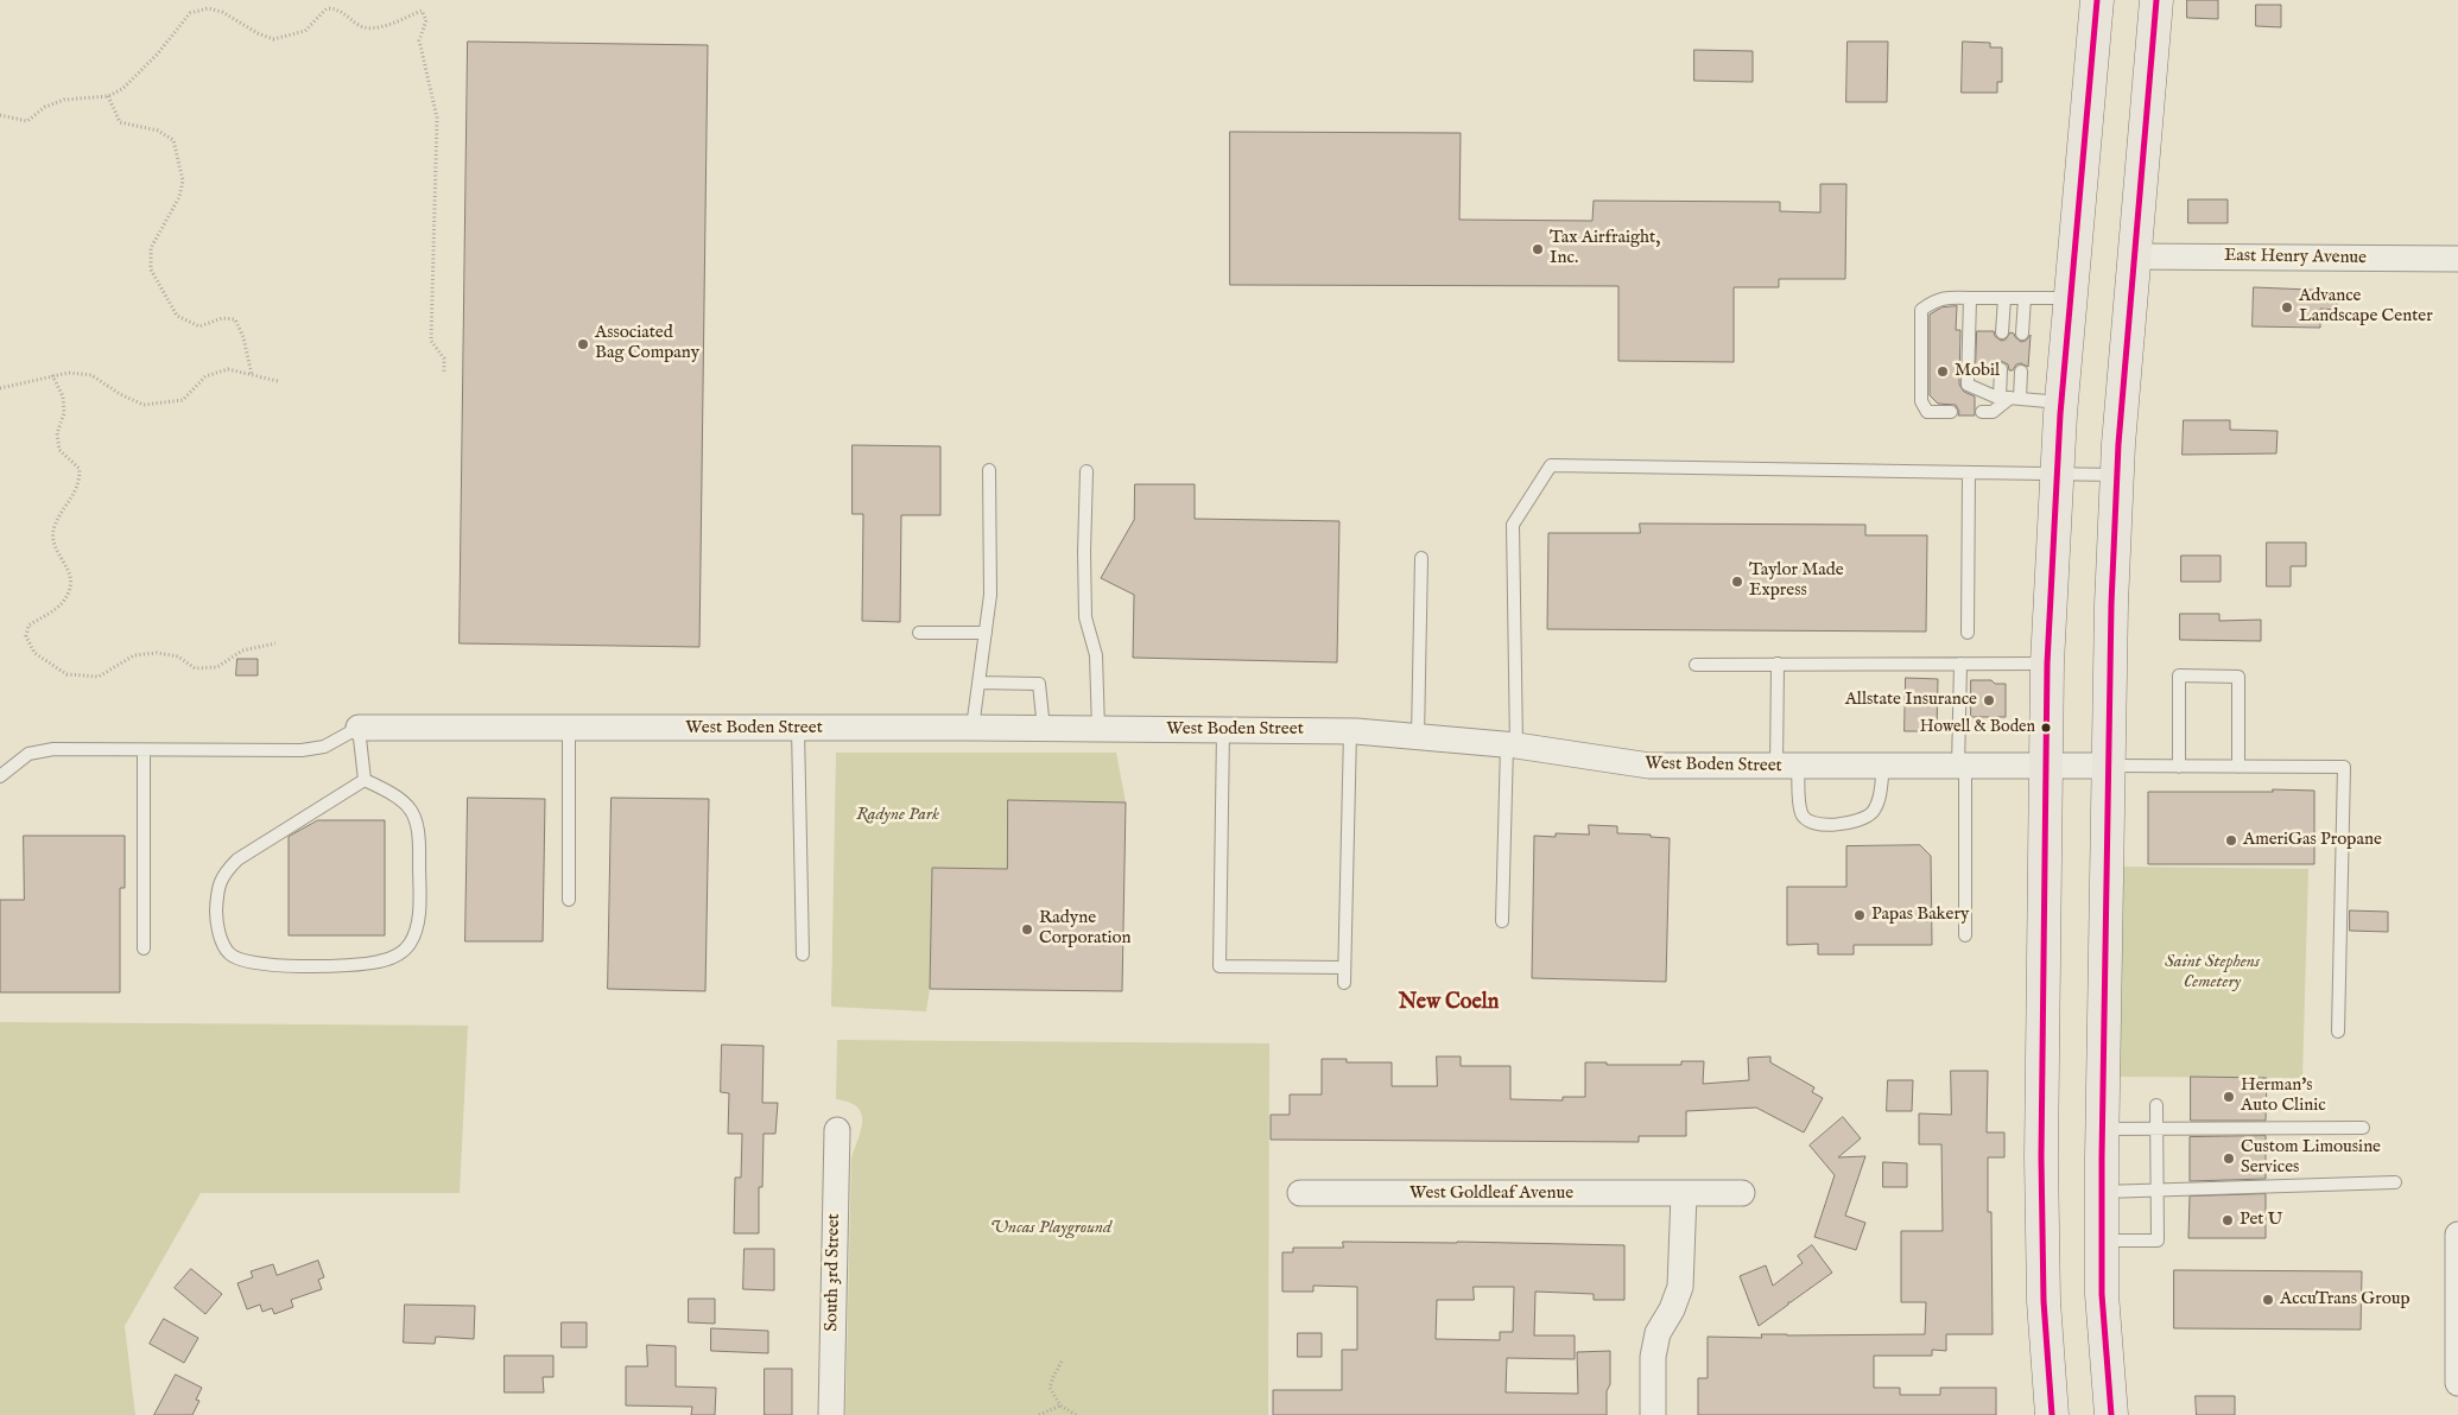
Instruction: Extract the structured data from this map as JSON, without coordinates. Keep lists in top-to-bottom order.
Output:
{
  "streets": {
    "street": [
      "East Henry Avenue",
      "West Boden Street",
      "West Goldleaf Avenue",
      "South 3rd Street"
    ]
  },
  "districts": ["New Coeln"],
  "parks": ["Radyne Park", "Saint Stephens Cemetery", "Uncas Playground"],
  "places": [
    "Tax Airfraight, Inc.",
    "Advance Landscape Center",
    "Associated Bag Company",
    "Mobil",
    "Taylor Made Express",
    "Allstate Insurance",
    "Howell & Boden",
    "AmeriGas Propane",
    "Papas Bakery",
    "Radyne Corporation",
    "Herman's Auto Clinic",
    "Custom Limousine Services",
    "Pet U",
    "AccuTrans Group"
  ]
}
